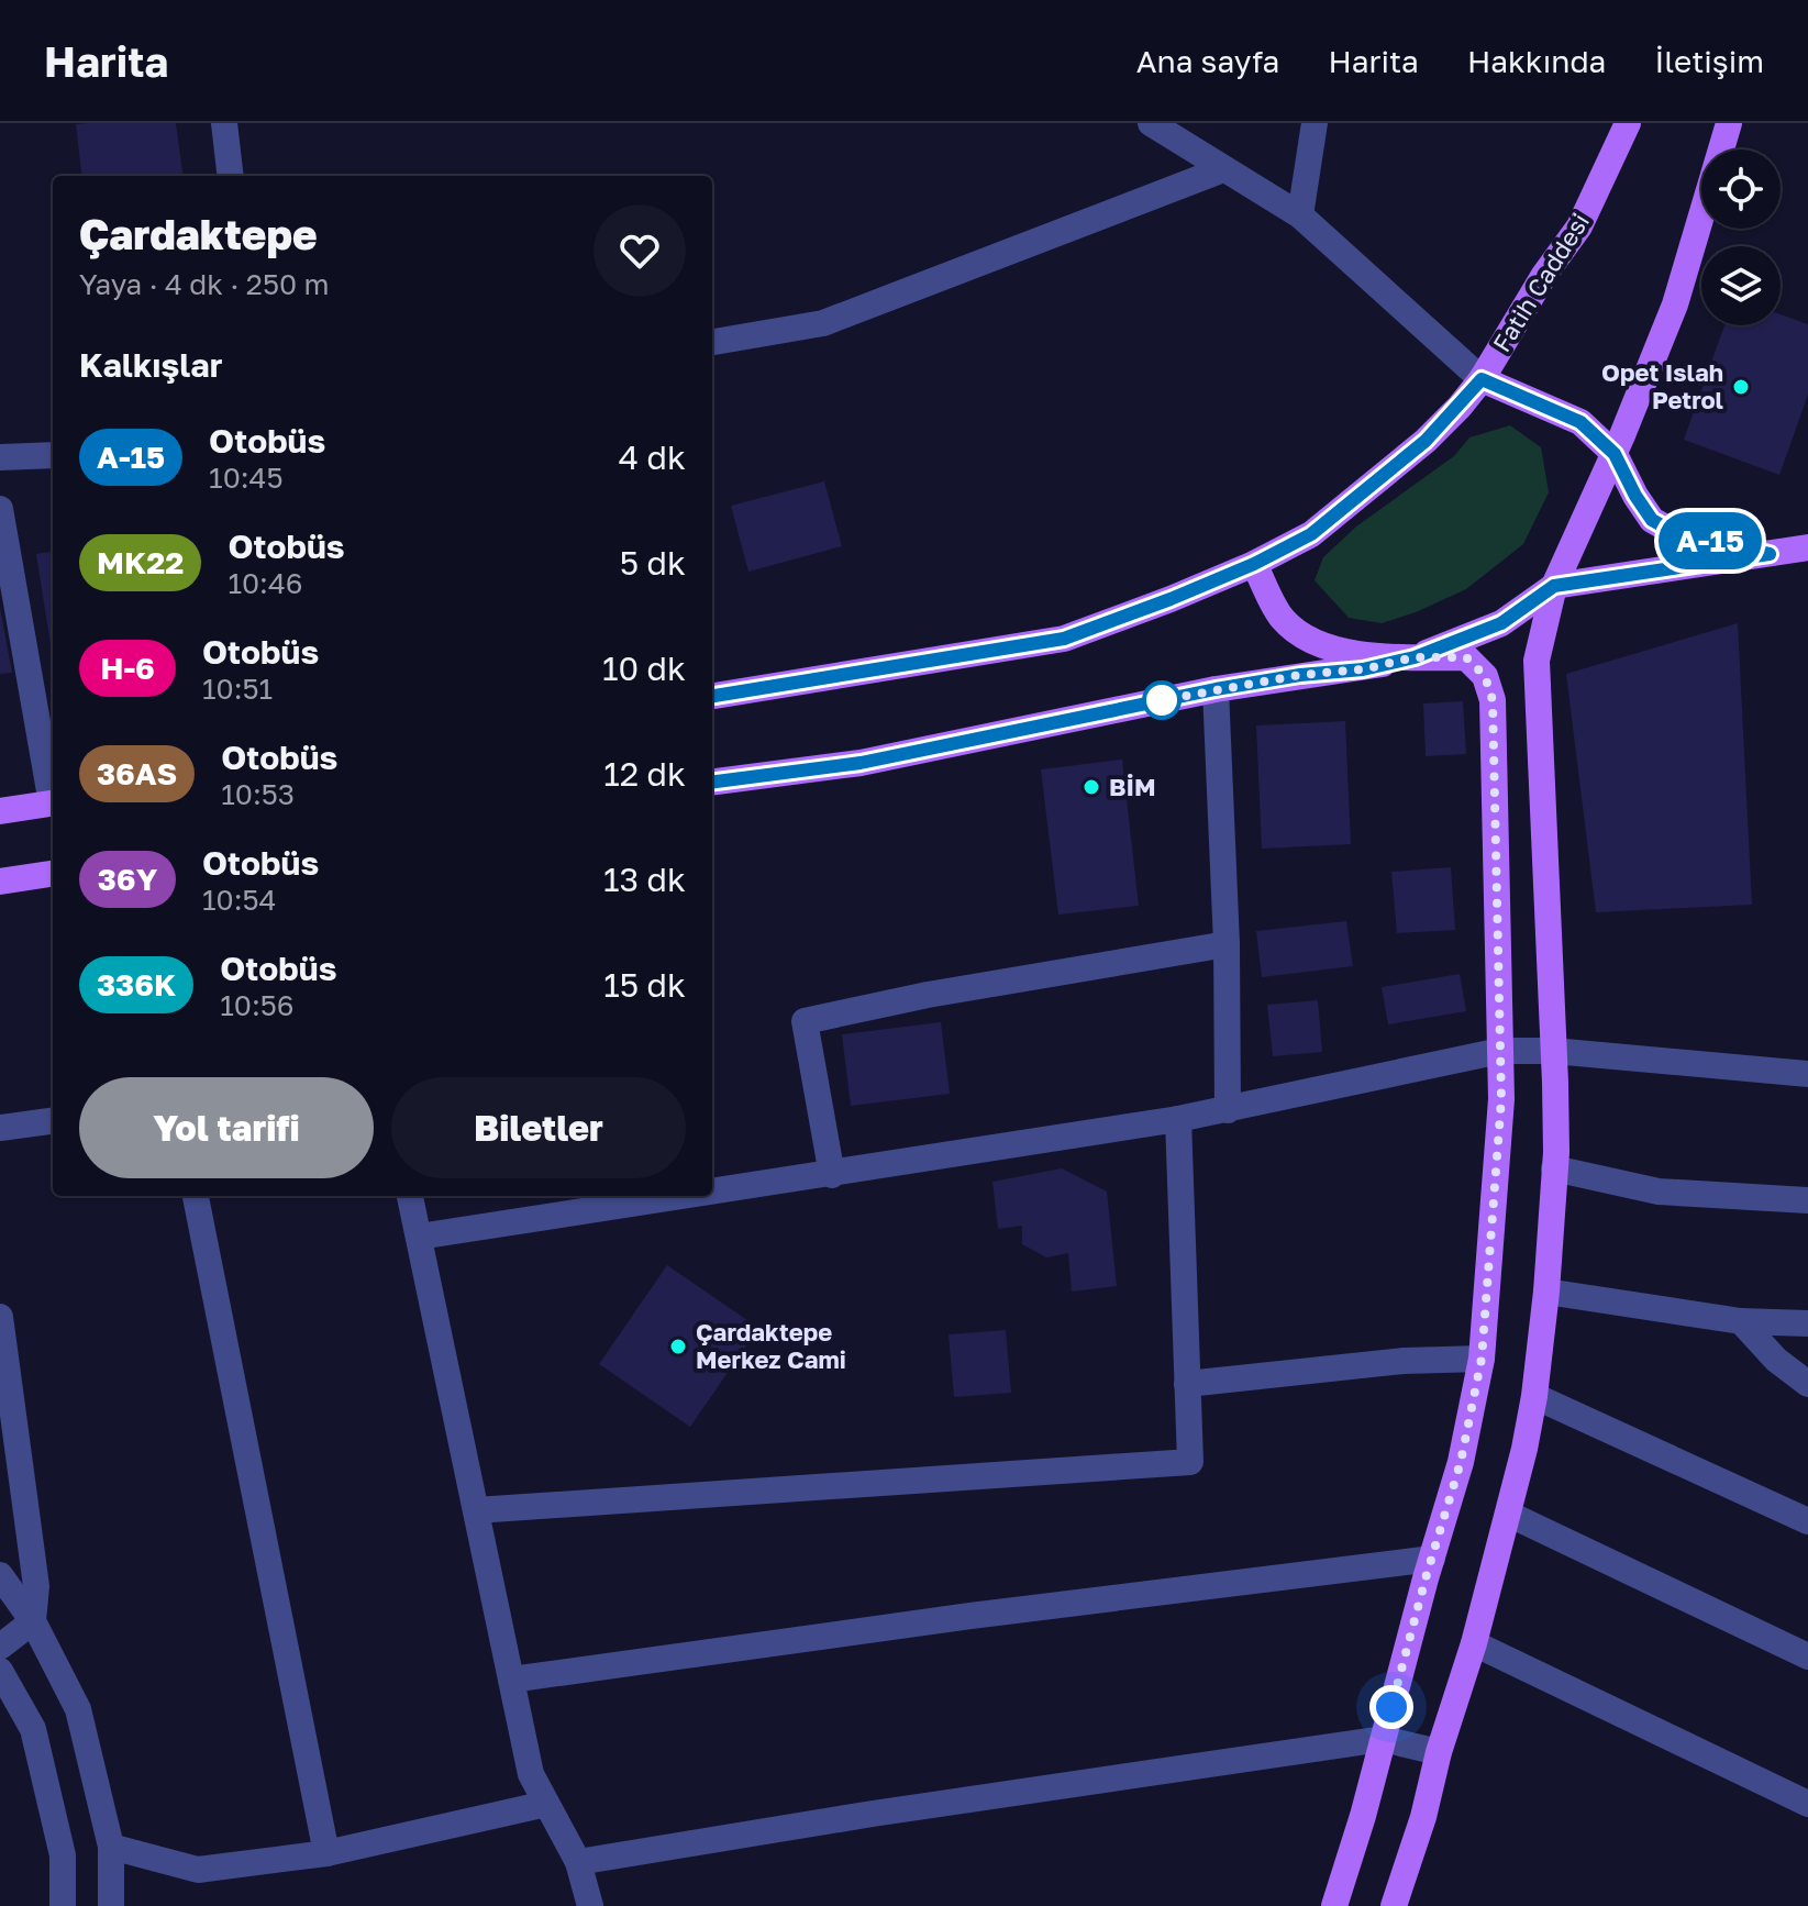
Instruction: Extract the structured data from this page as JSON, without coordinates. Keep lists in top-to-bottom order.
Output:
{
  "streets": {
    "main road": ["Fatih Caddesi"]
  },
  "places": ["Opet Islah Petrol", "BİM", "Çardaktepe Merkez Cami"],
  "lines": ["bus line A-15"],
  "page": {
    "header": "Harita",
    "nav": [
      "Ana sayfa",
      "Harita",
      "Hakkında",
      "İletişim"
    ],
    "on_map": "A-15",
    "heading": [
      ["Çardaktepe", "Yaya · 4 dk · 250 m"],
      "Kalkışlar"
    ],
    "list": [
      {
        "mark": "A-15",
        "name": "Otobüs",
        "note": "10:45",
        "value": "4 dk"
      },
      {
        "mark": "MK22",
        "name": "Otobüs",
        "note": "10:46",
        "value": "5 dk"
      },
      {
        "mark": "H-6",
        "name": "Otobüs",
        "note": "10:51",
        "value": "10 dk"
      },
      {
        "mark": "36AS",
        "name": "Otobüs",
        "note": "10:53",
        "value": "12 dk"
      },
      {
        "mark": "36Y",
        "name": "Otobüs",
        "note": "10:54",
        "value": "13 dk"
      },
      {
        "mark": "336K",
        "name": "Otobüs",
        "note": "10:56",
        "value": "15 dk"
      }
    ],
    "buttons": ["Yol tarifi", "Biletler"]
  }
}
